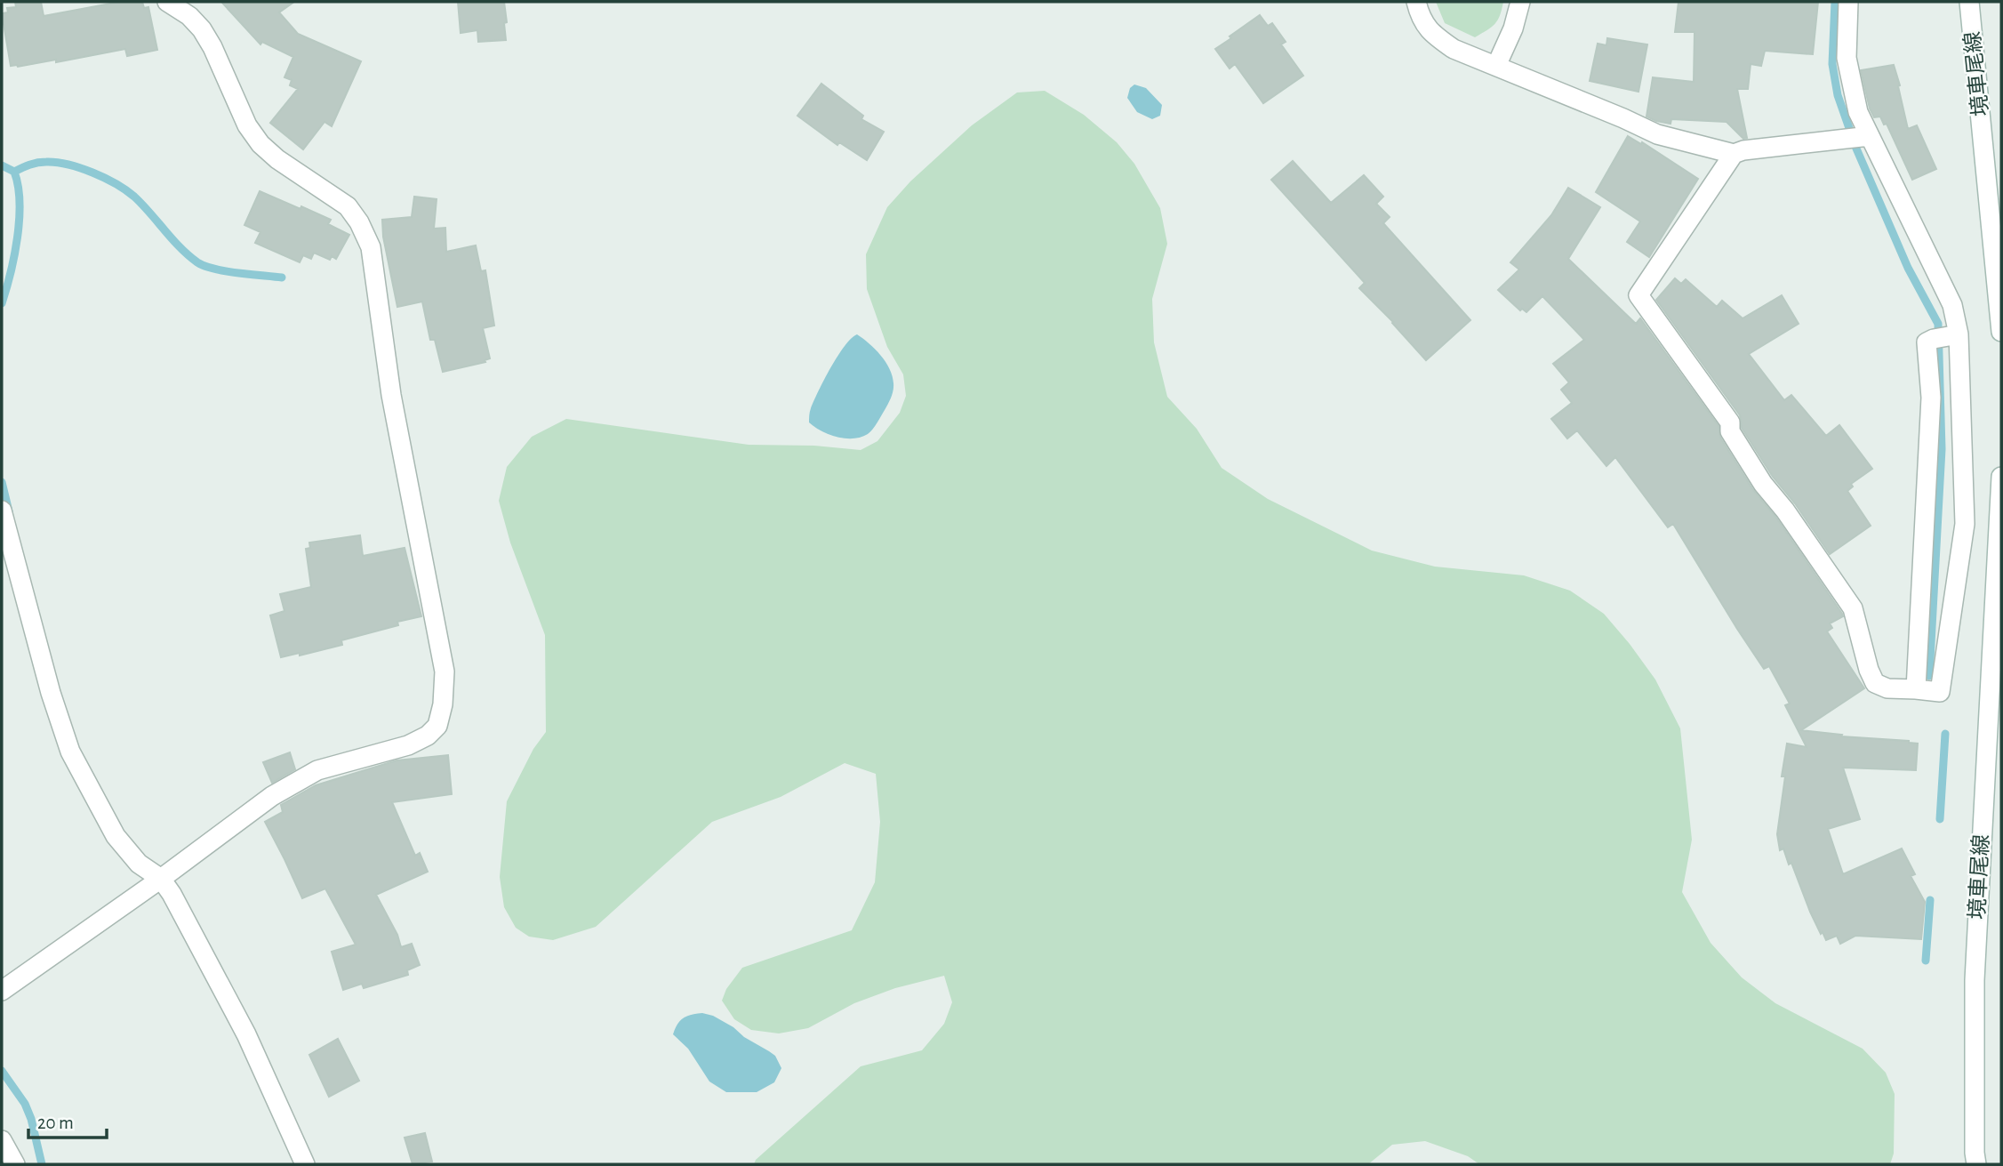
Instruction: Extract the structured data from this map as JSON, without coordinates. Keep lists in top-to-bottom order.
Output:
{
  "streets": {
    "street": ["境車尾線"]
  },
  "scale_bar": "20 m"
}
